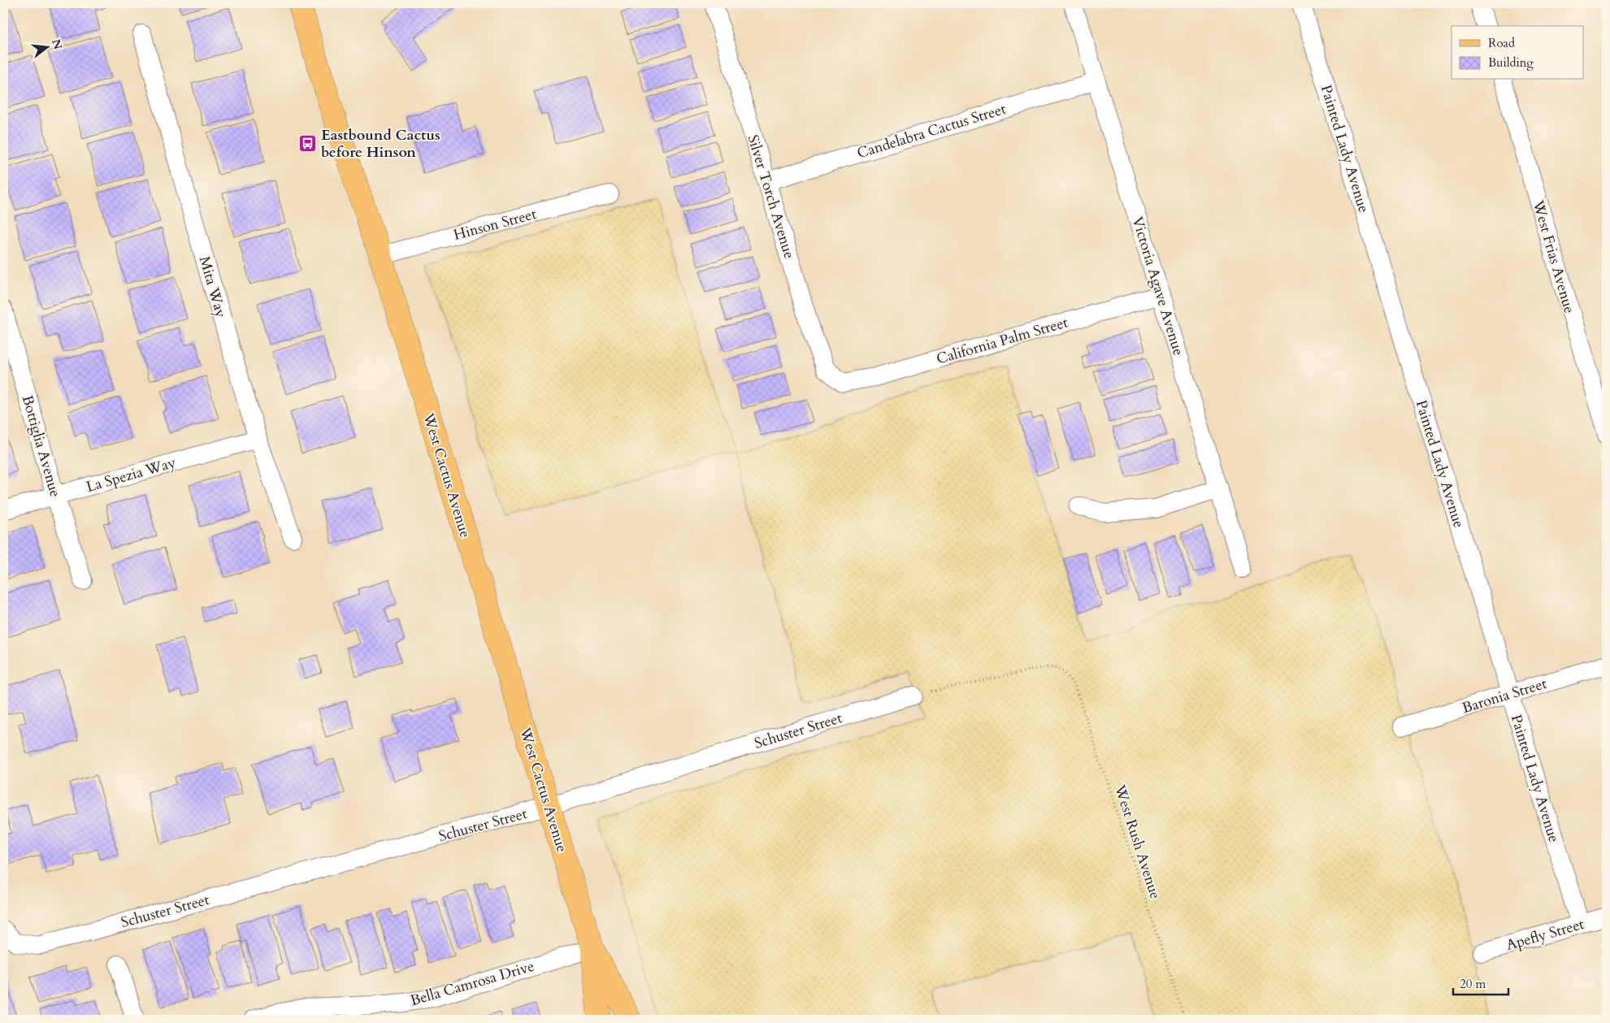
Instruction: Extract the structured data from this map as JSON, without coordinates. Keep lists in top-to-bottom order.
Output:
{
  "streets": {
    "main road": ["West Cactus Avenue"],
    "street": [
      "Candelabra Cactus Street",
      "Painted Lady Avenue",
      "Silver Torch Avenue",
      "Hinson Street",
      "West Frias Avenue",
      "Victoria Agave Avenue",
      "Mita Way",
      "California Palm Street",
      "Bottiglia Avenue",
      "La Spezia Way",
      "Baronia Street",
      "Schuster Street",
      "Apefly Street",
      "Bella Camrosa Drive"
    ],
    "path": ["West Rush Avenue"]
  },
  "crossings": [
    ["Candelabra Cactus Street", "Silver Torch Avenue"],
    ["Candelabra Cactus Street", "Victoria Agave Avenue"],
    ["Painted Lady Avenue", "Baronia Street"],
    ["Painted Lady Avenue", "Apefly Street"],
    ["Silver Torch Avenue", "California Palm Street"],
    ["Hinson Street", "West Cactus Avenue"],
    ["Victoria Agave Avenue", "California Palm Street"],
    ["Mita Way", "La Spezia Way"],
    ["Bottiglia Avenue", "La Spezia Way"],
    ["West Cactus Avenue", "Schuster Street"],
    ["West Cactus Avenue", "Bella Camrosa Drive"],
    ["Schuster Street", "West Rush Avenue"]
  ],
  "places": {
    "bus stop": ["Eastbound Cactus before Hinson"]
  },
  "legend": ["Road", "Building"],
  "scale_bar": "20 m",
  "north": "right"
}
